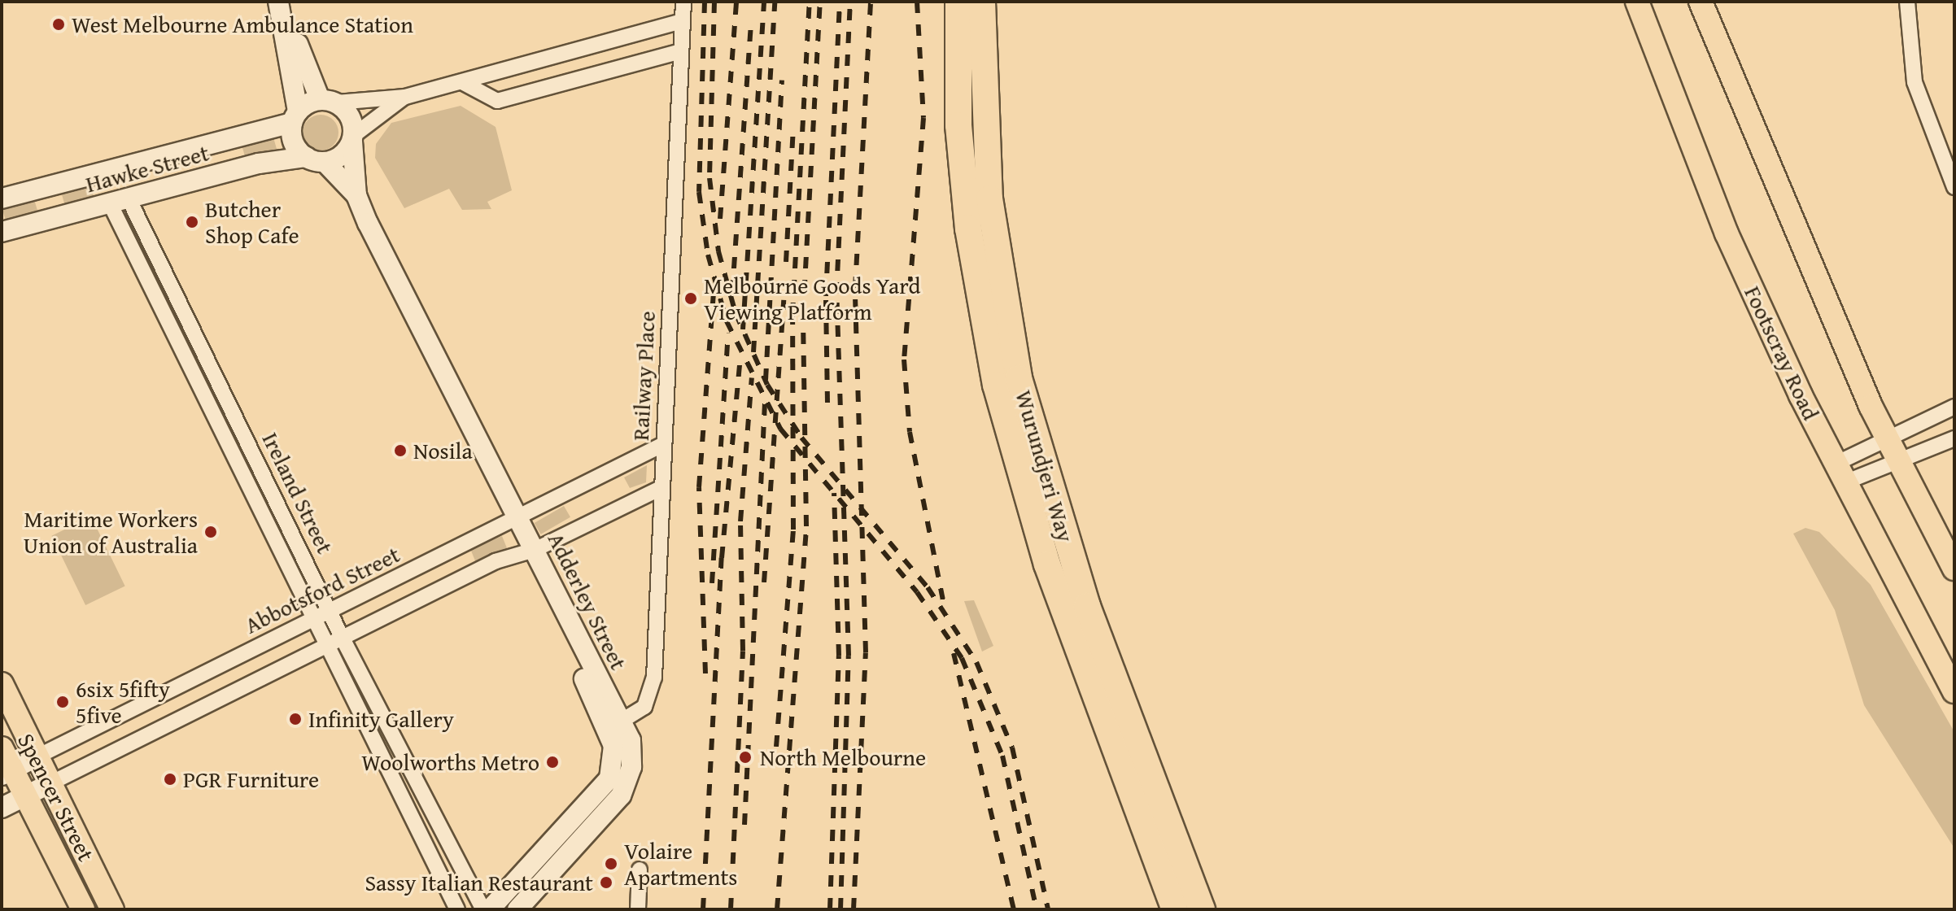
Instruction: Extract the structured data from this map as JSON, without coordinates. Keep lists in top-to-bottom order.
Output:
{
  "streets": {
    "highway": ["Wurundjeri Way"],
    "main road": ["Footscray Road", "Spencer Street"],
    "street": [
      "Hawke Street",
      "Railway Place",
      "Ireland Street",
      "Abbotsford Street",
      "Adderley Street"
    ]
  },
  "crossings": [
    ["Hawke Street", "Ireland Street"],
    ["Hawke Street", "Adderley Street"],
    ["Railway Place", "Abbotsford Street"],
    ["Railway Place", "Adderley Street"],
    ["Ireland Street", "Abbotsford Street"],
    ["Abbotsford Street", "Adderley Street"],
    ["Abbotsford Street", "Spencer Street"]
  ],
  "places": [
    "West Melbourne Ambulance Station",
    "Butcher Shop Cafe",
    "Melbourne Goods Yard Viewing Platform",
    "Nosila",
    "Maritime Workers Union of Australia",
    "6six 5fifty 5five",
    "Infinity Gallery",
    "North Melbourne",
    "Woolworths Metro",
    "PGR Furniture",
    "Volaire Apartments",
    "Sassy Italian Restaurant"
  ]
}
